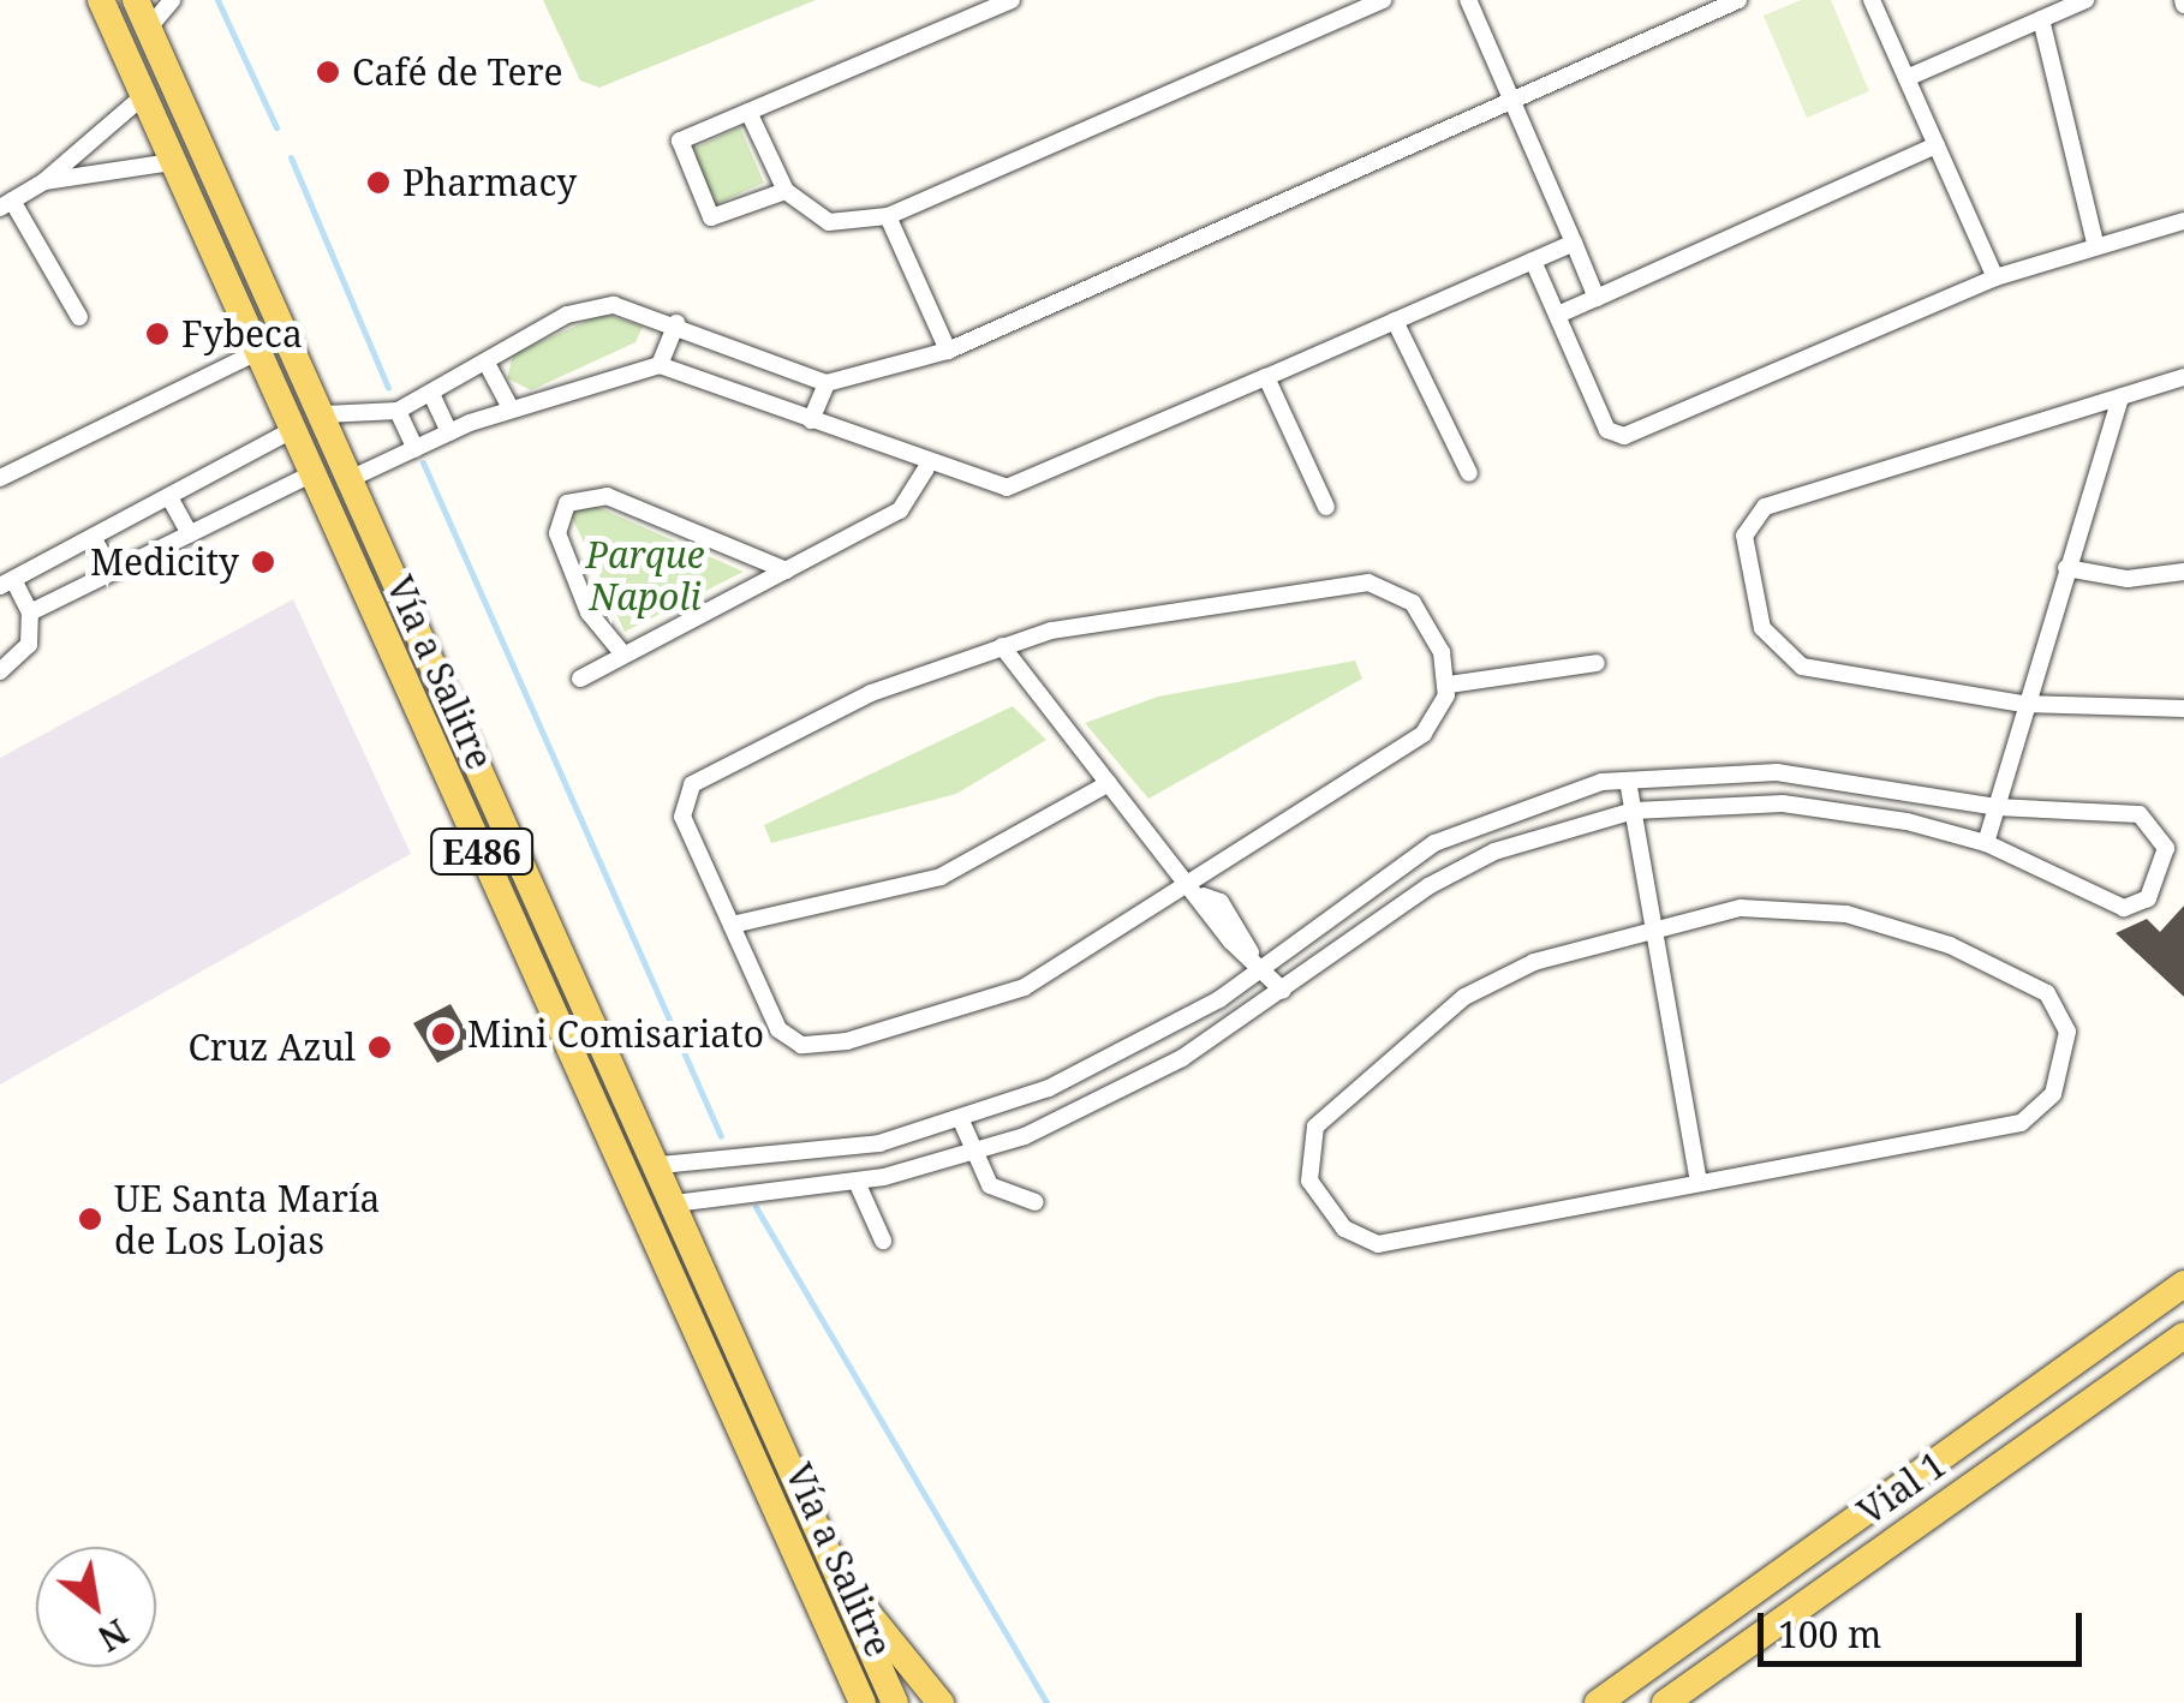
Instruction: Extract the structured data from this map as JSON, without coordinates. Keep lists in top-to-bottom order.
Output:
{
  "streets": {
    "main road": ["Vía a Salitre", "E486", "Vial 1"]
  },
  "parks": ["Parque Napoli"],
  "places": [
    "Café de Tere",
    "Pharmacy",
    "Fybeca",
    "Medicity",
    "Mini Comisariato",
    "Cruz Azul",
    "UE Santa María de Los Lojas"
  ],
  "scale_bar": "100 m",
  "north": "bottom right"
}
